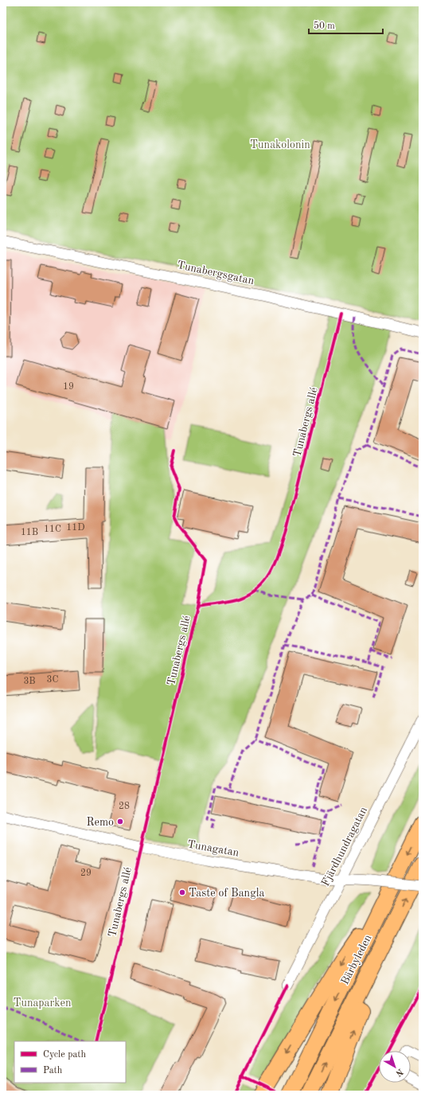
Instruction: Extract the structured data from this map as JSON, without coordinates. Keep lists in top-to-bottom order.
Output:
{
  "streets": {
    "main road": ["Bärbyleden"],
    "street": ["Tunabergsgatan", "Fjärdhundragatan", "Tunagatan"],
    "cycle path": ["Tunabergs allé"]
  },
  "crossings": [
    ["Fjärdhundragatan", "Tunagatan"]
  ],
  "parks": ["Tunakolonin", "Tunaparken"],
  "places": ["Remo", "Taste of Bangla"],
  "house_numbers": [
    "19",
    "11D",
    "11C",
    "11B",
    "3C",
    "3B",
    "28",
    "29"
  ],
  "legend": ["Cycle path", "Path"],
  "scale_bar": "50 m",
  "north": "bottom right"
}
